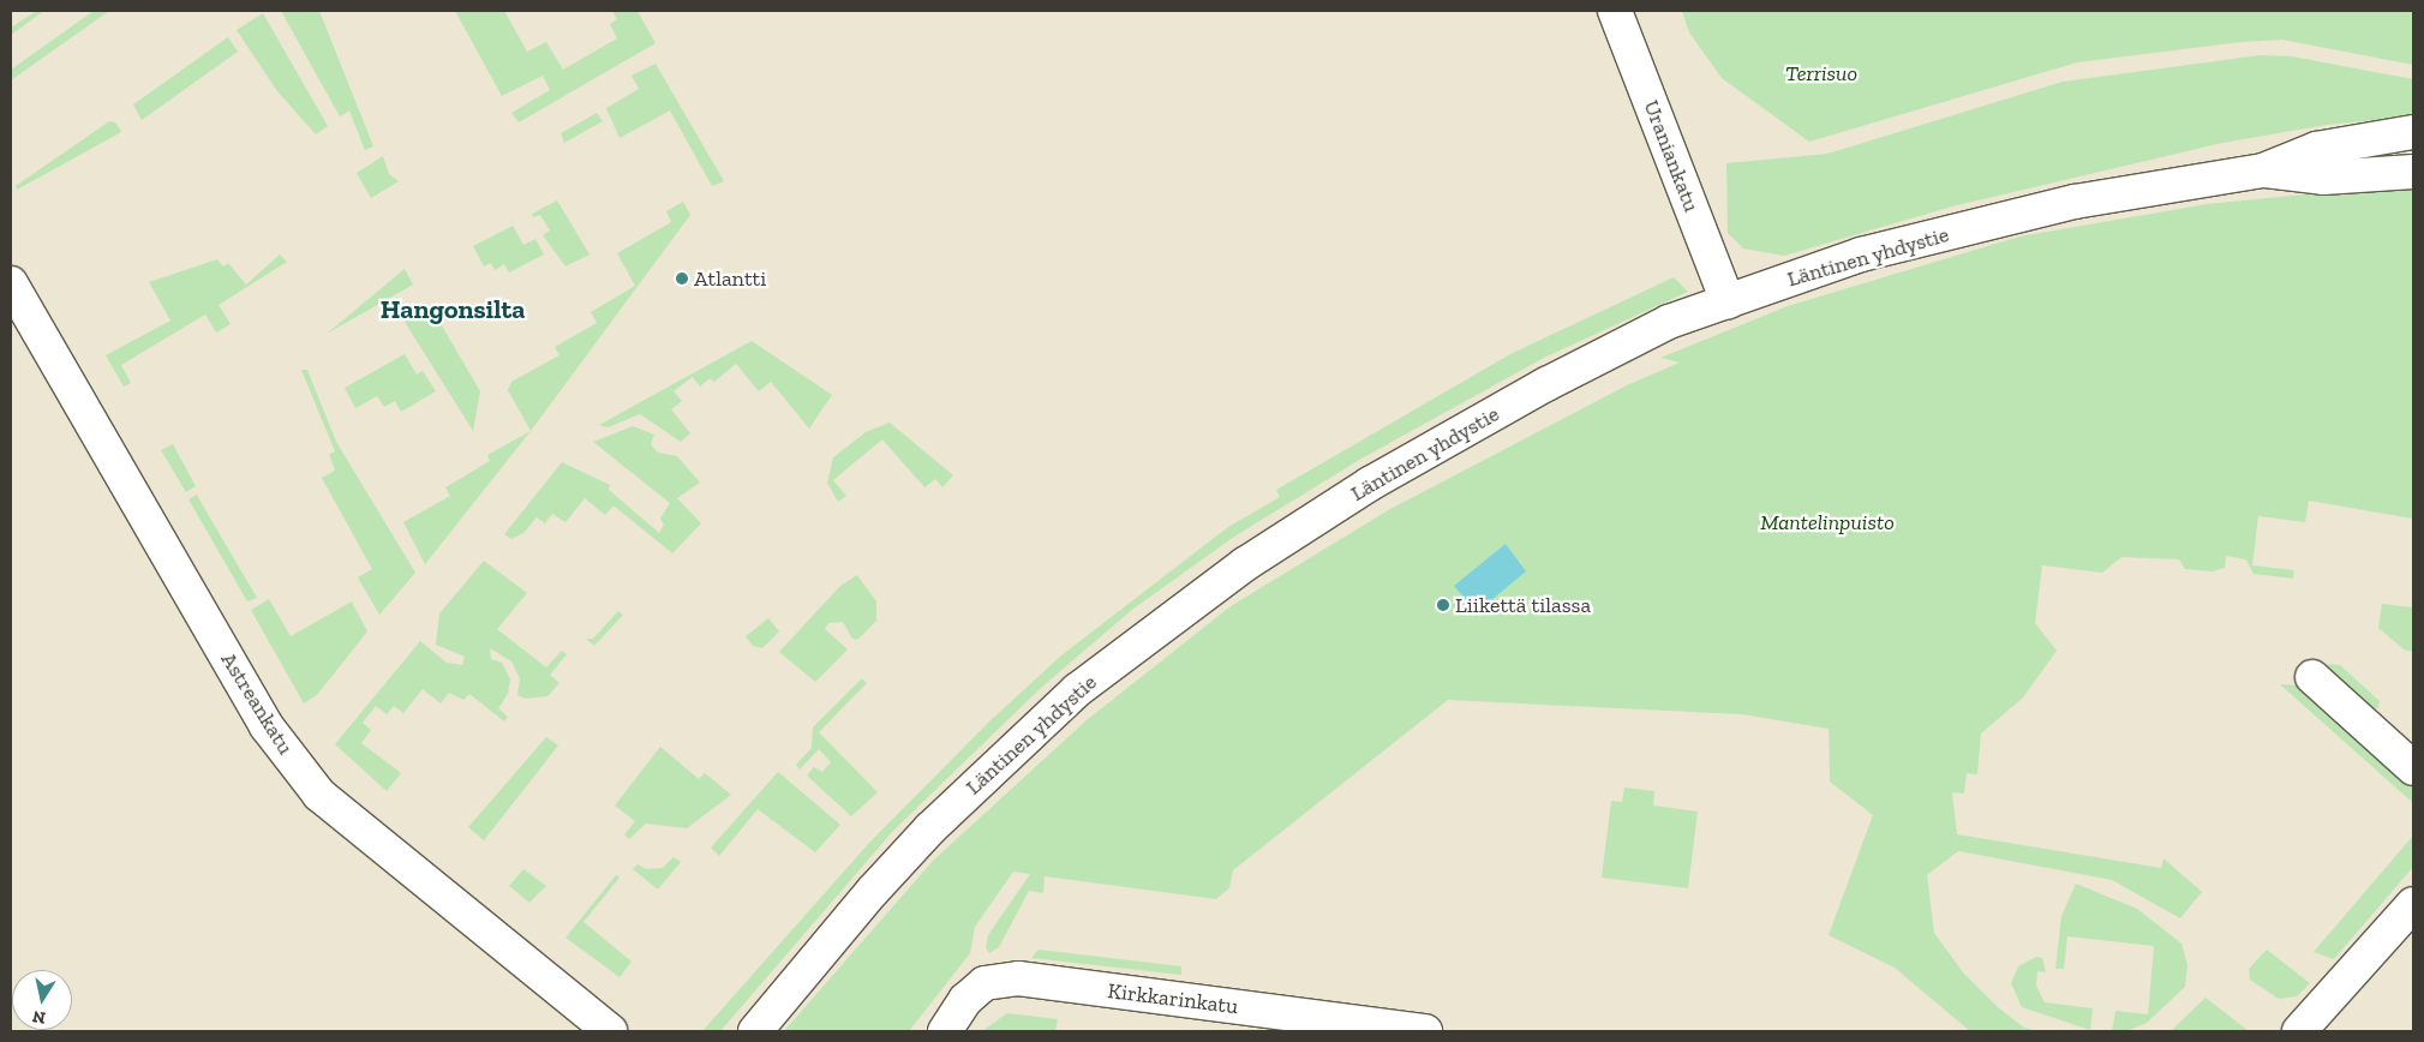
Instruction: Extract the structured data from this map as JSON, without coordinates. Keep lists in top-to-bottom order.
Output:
{
  "streets": {
    "street": [
      "Uraniankatu",
      "Läntinen yhdystie",
      "Astreankatu",
      "Kirkkarinkatu"
    ]
  },
  "crossings": [
    ["Uraniankatu", "Läntinen yhdystie"]
  ],
  "districts": ["Hangonsilta"],
  "parks": ["Terrisuo", "Mantelinpuisto"],
  "places": ["Atlantti", "Liikettä tilassa"],
  "north": "bottom"
}
